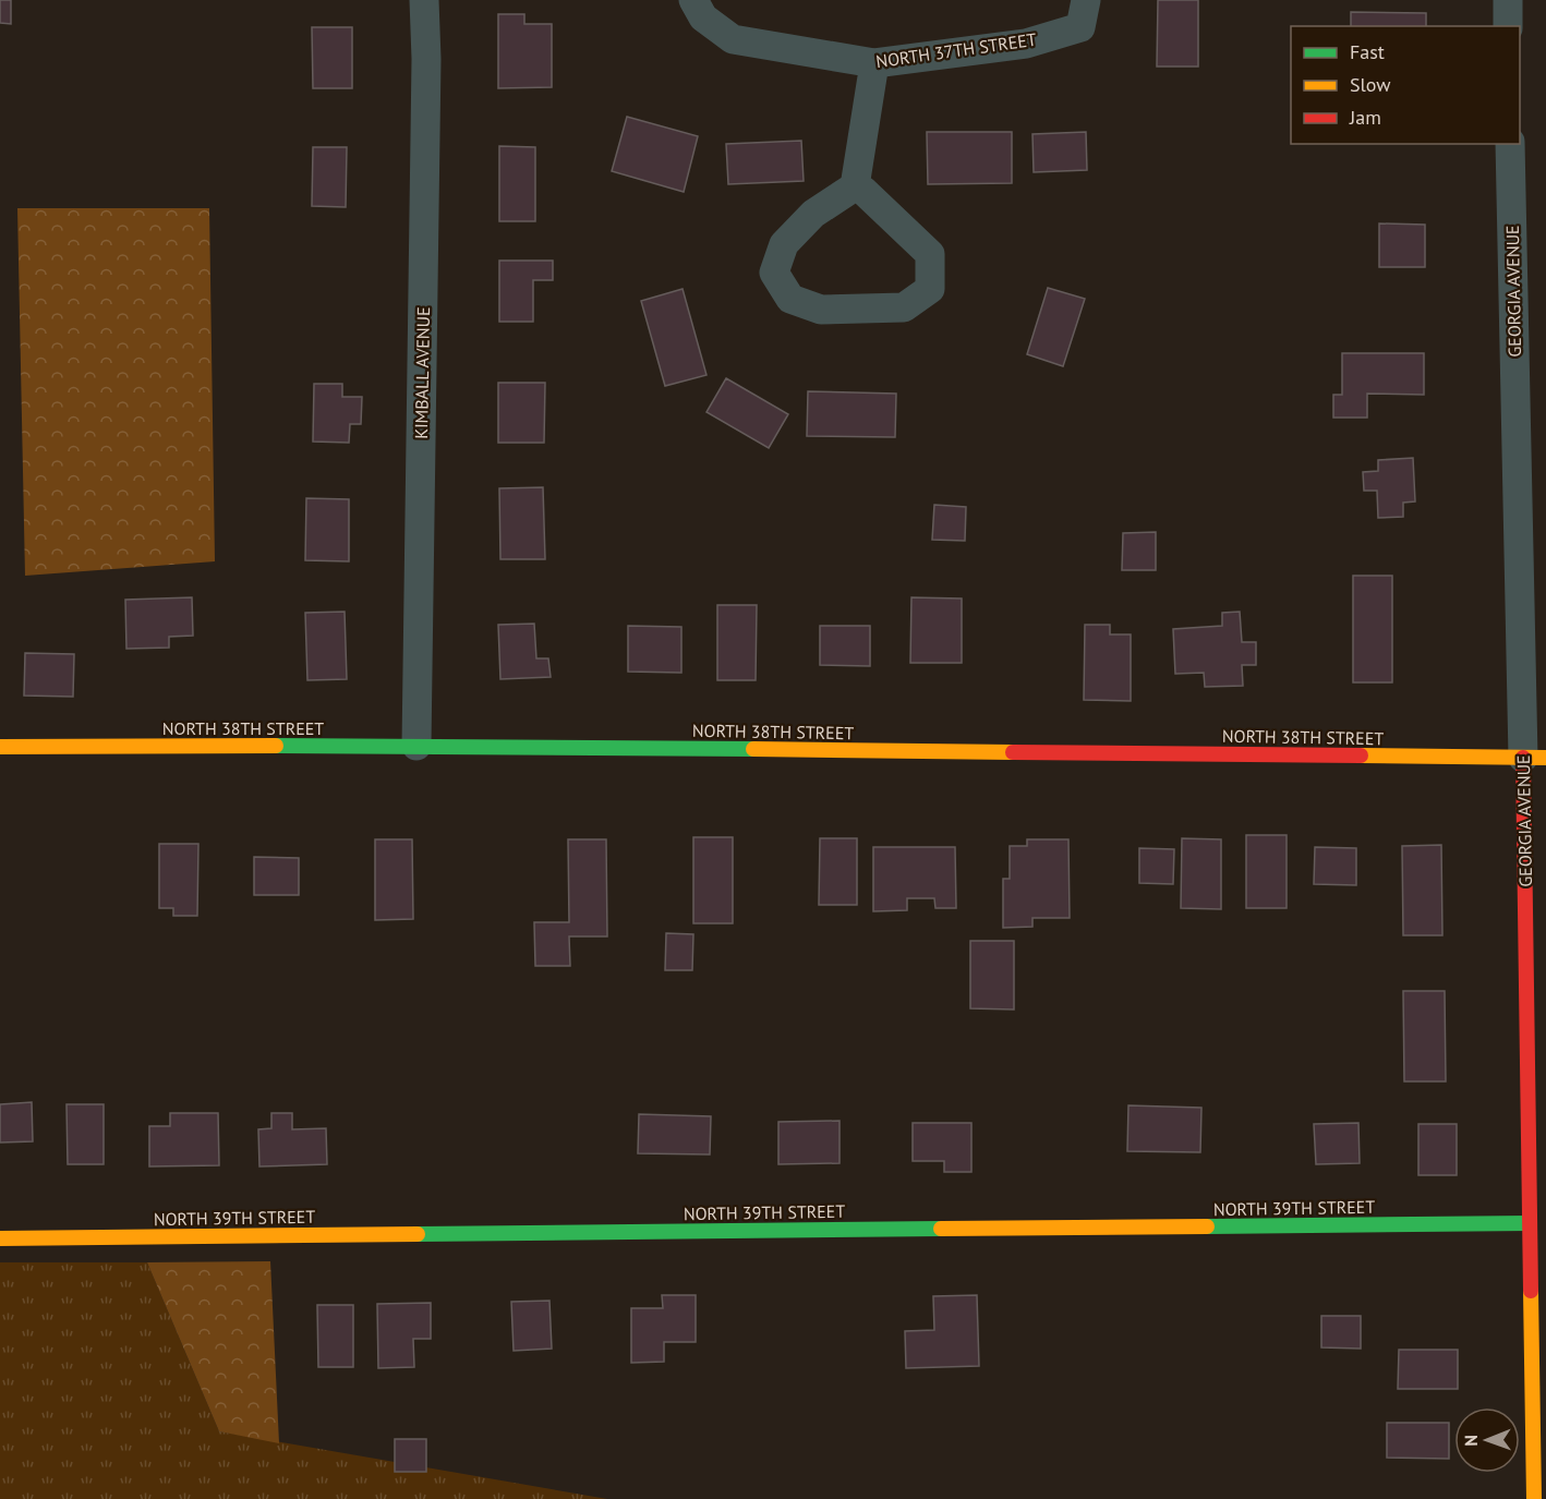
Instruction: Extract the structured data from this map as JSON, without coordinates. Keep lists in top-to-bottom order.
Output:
{
  "streets": {
    "street": [
      "NORTH 37TH STREET",
      "GEORGIA AVENUE",
      "KIMBALL AVENUE",
      "NORTH 38TH STREET",
      "NORTH 39TH STREET"
    ]
  },
  "crossings": [
    ["GEORGIA AVENUE", "NORTH 38TH STREET"],
    ["GEORGIA AVENUE", "NORTH 39TH STREET"],
    ["KIMBALL AVENUE", "NORTH 38TH STREET"]
  ],
  "legend": ["Fast", "Slow", "Jam"],
  "north": "left"
}
